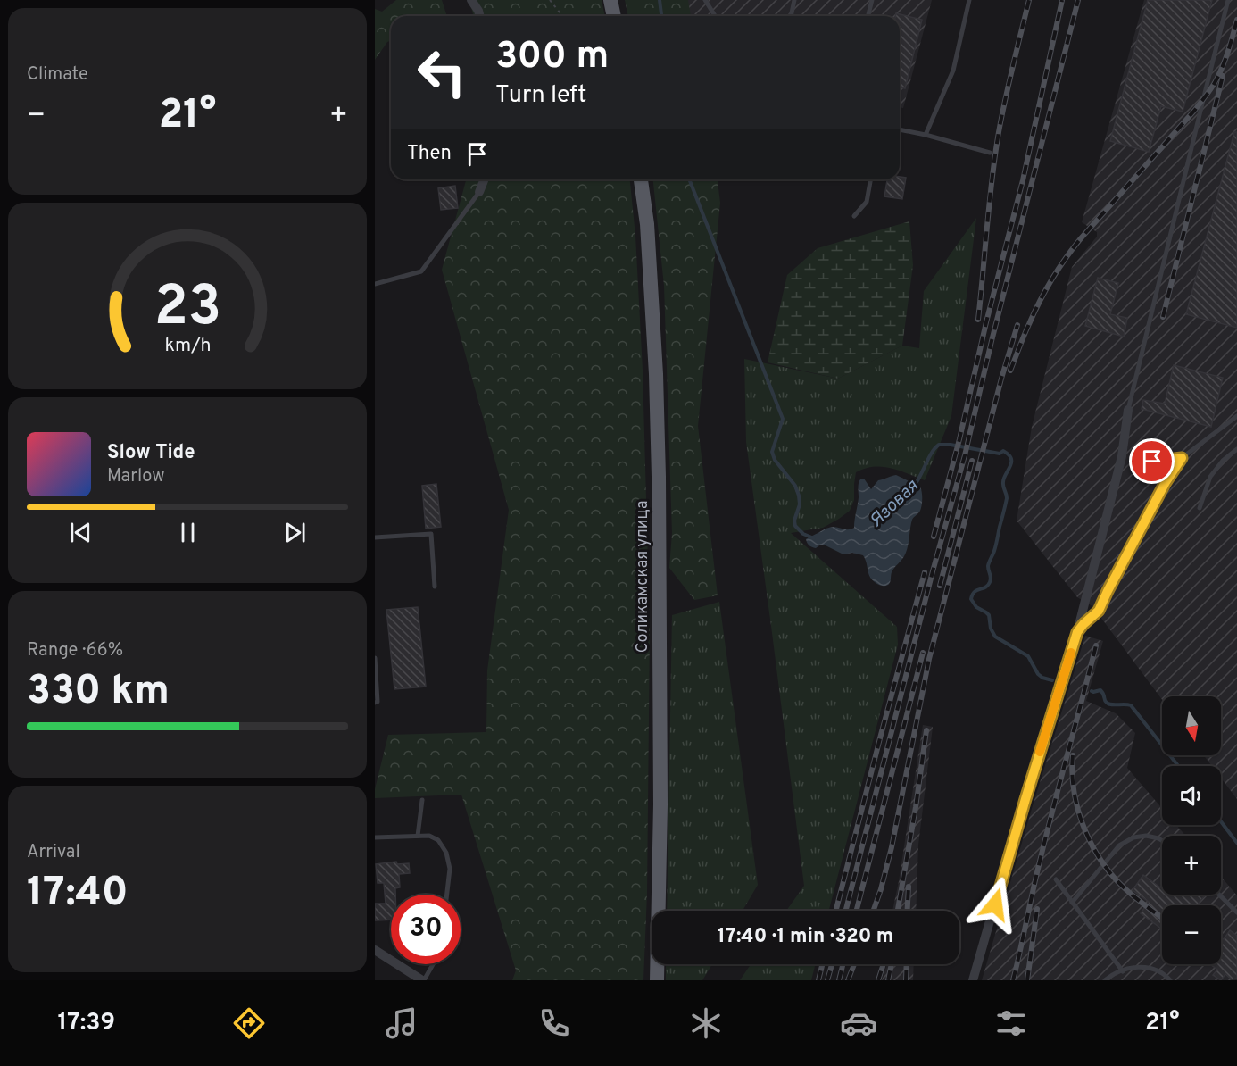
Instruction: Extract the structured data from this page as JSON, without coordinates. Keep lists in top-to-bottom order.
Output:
{
  "streets": {
    "main road": ["Соликамская улица"]
  },
  "water": ["Язовая"],
  "north": "bottom",
  "page": {
    "tile": [
      "Climate",
      ["Range · 66%", "330 km"],
      ["Arrival", "17:40"]
    ],
    "turn": ["300 m", "Turn left"],
    "heat": ["−", "21°", "+"],
    "then": "Then",
    "song": ["Slow Tide", "Marlow"],
    "map_buttons": ["+", "−"],
    "limit": "30",
    "trip": "17:40 · 1 min · 320 m",
    "tabs": ["17:39", "21°"],
    "gauge": ["23", "km/h"]
  }
}
